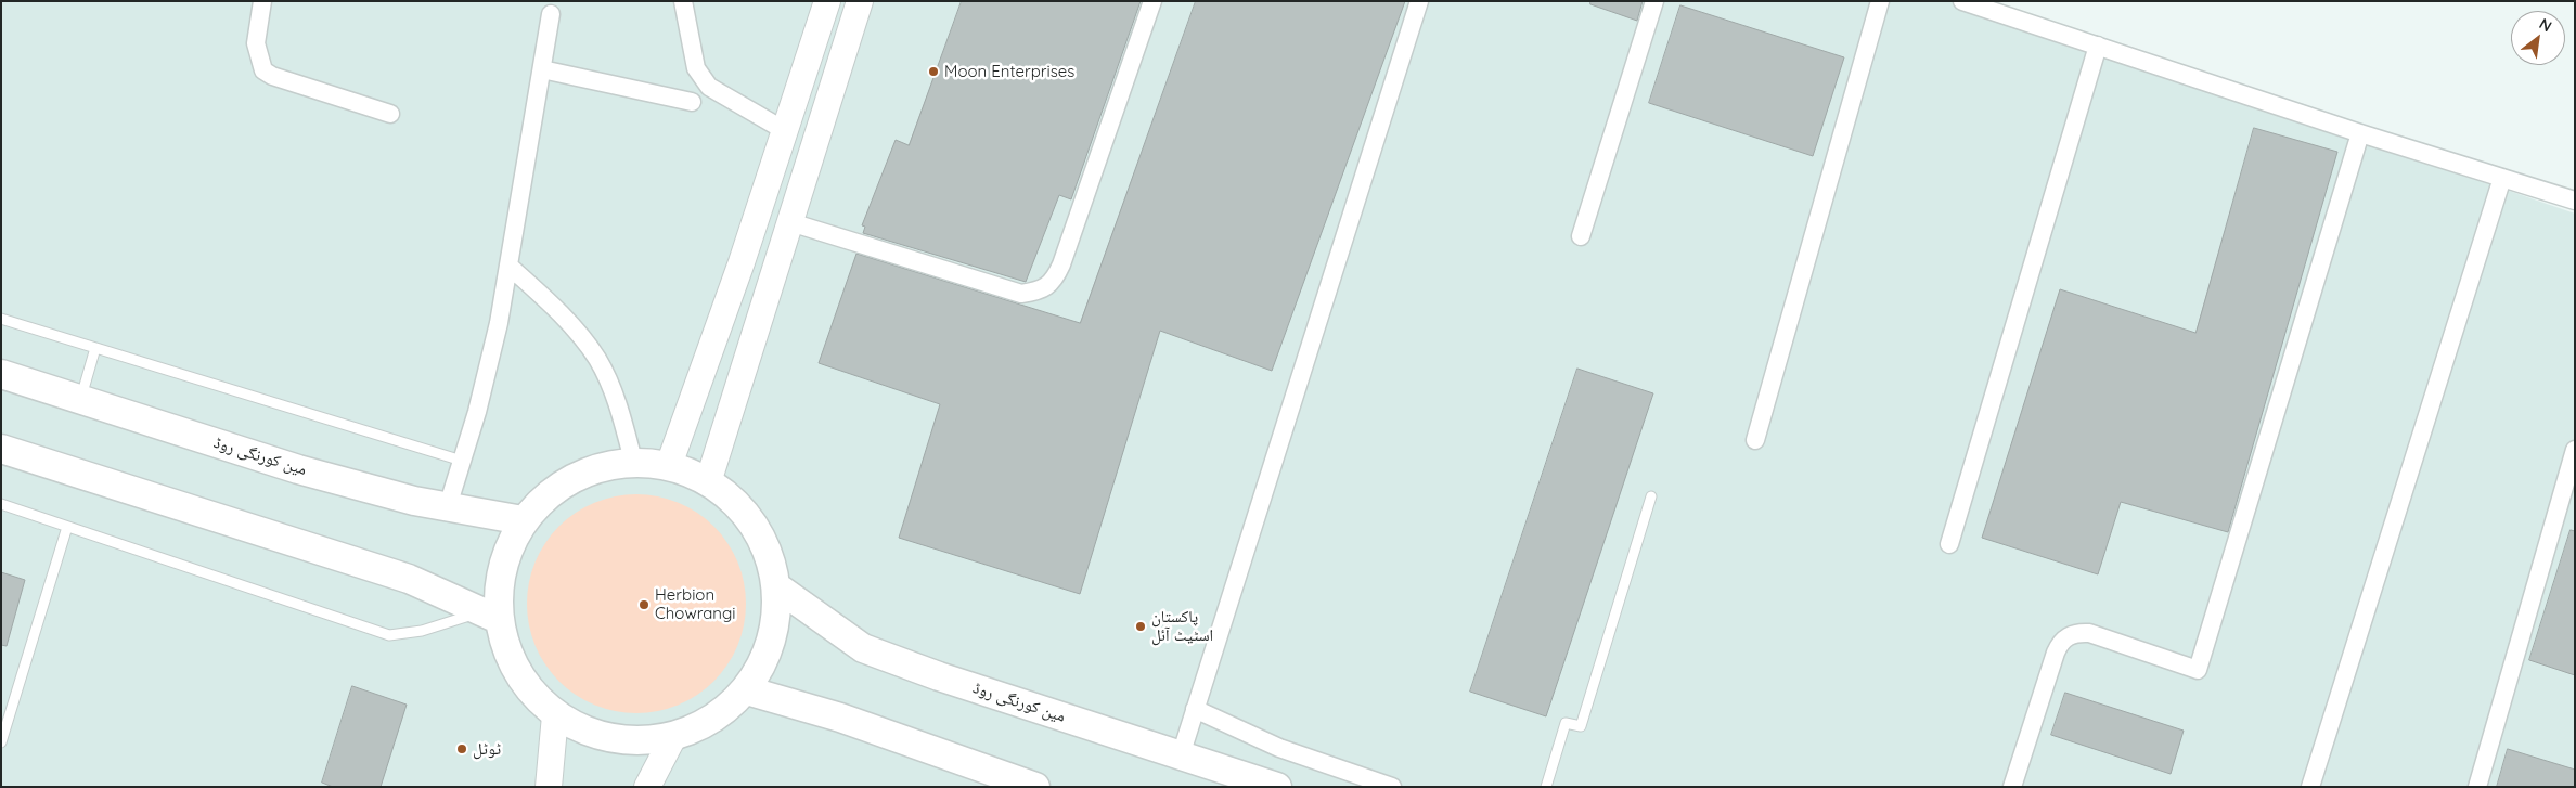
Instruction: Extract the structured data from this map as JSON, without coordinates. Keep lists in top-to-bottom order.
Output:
{
  "streets": {
    "main road": ["مین کورنگی روڈ"]
  },
  "places": [
    "Moon Enterprises",
    "Herbion Chowrangi",
    "پاکستان اسٹیٹ آئل",
    "ٹوٹل"
  ],
  "north": "top right"
}
